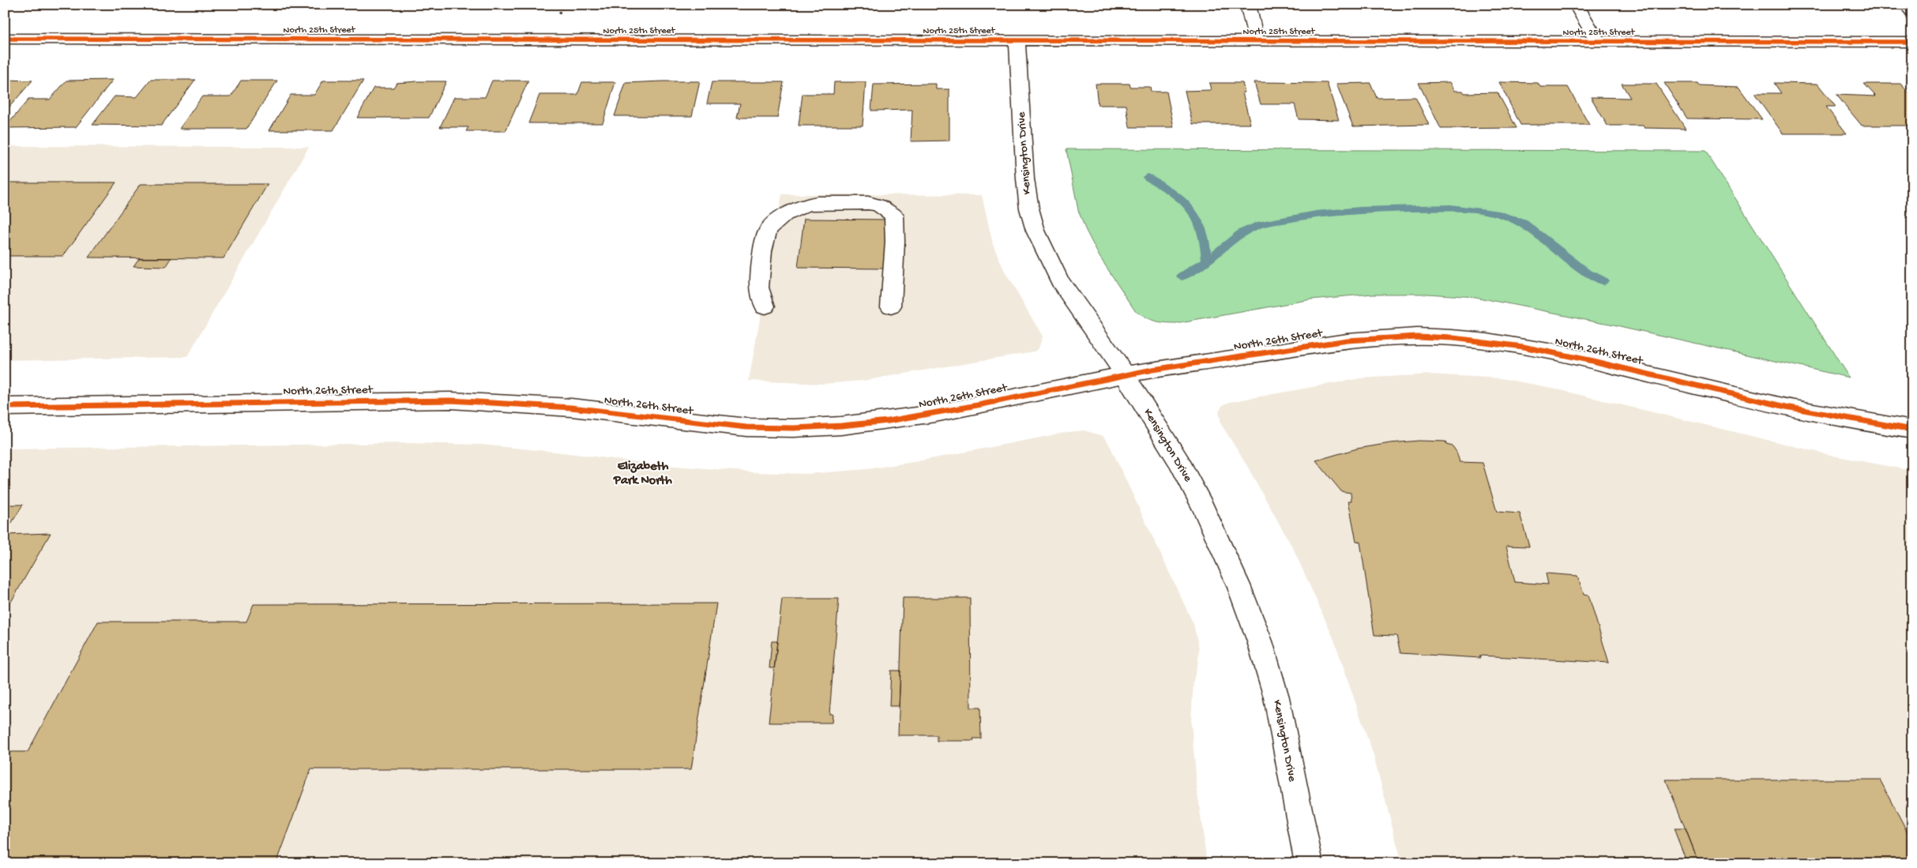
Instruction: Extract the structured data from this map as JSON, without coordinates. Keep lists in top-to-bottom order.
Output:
{
  "streets": {
    "street": ["North 25th Street", "Kensington Drive", "North 26th Street"]
  },
  "crossings": [
    ["North 25th Street", "Kensington Drive"],
    ["Kensington Drive", "North 26th Street"]
  ],
  "districts": ["Elizabeth Park North"]
}
